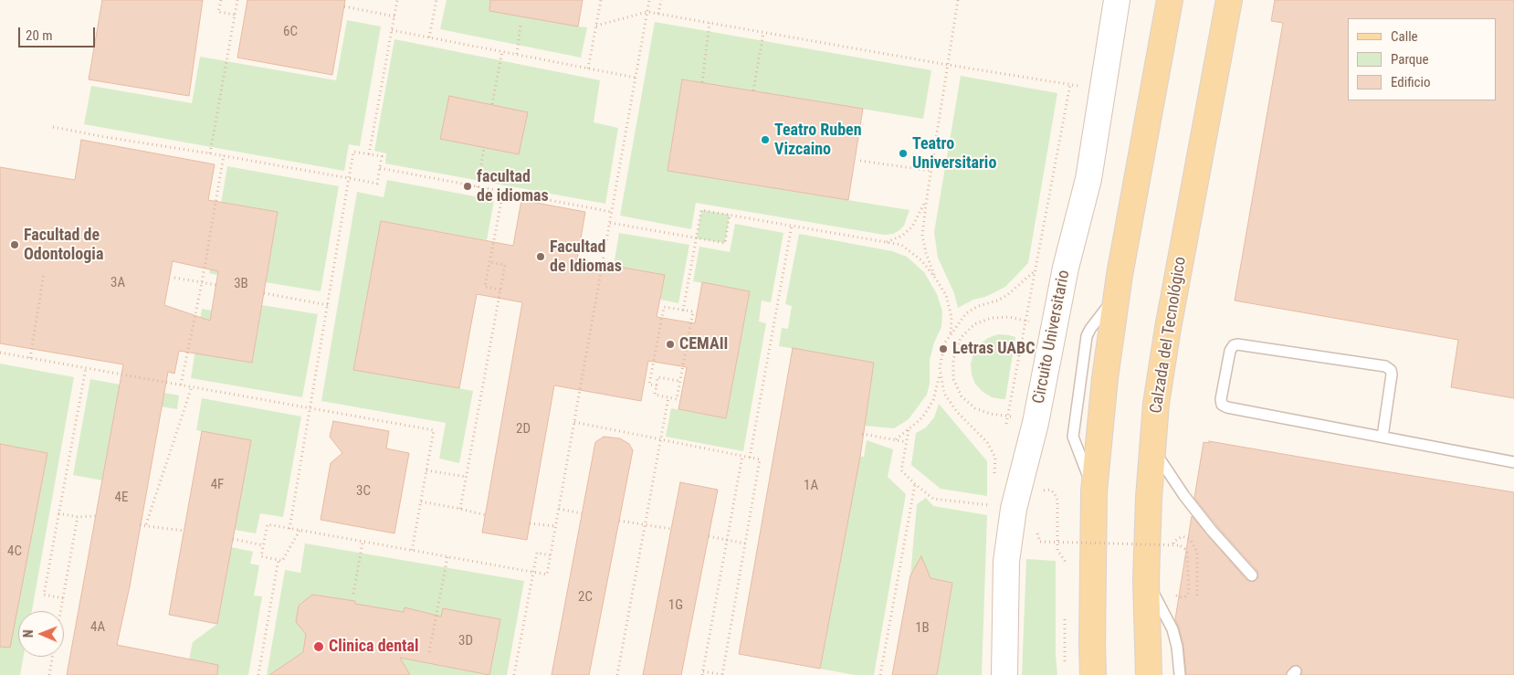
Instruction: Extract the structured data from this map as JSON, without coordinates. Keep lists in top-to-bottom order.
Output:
{
  "streets": {
    "main road": ["Calzada del Tecnológico"],
    "street": ["Circuito Universitario"]
  },
  "places": [
    "Teatro Ruben Vizcaino",
    "Teatro Universitario",
    "facultad de idiomas",
    "Facultad de Odontologia",
    "Facultad de Idiomas",
    "CEMAII",
    "Letras UABC",
    "Clinica dental"
  ],
  "house_numbers": [
    "6C",
    "3A",
    "3B",
    "2D",
    "4F",
    "1A",
    "3C",
    "4E",
    "4C",
    "2C",
    "1G",
    "4A",
    "1B",
    "3D"
  ],
  "legend": ["Calle", "Parque", "Edificio"],
  "scale_bar": "20 m",
  "north": "left"
}
